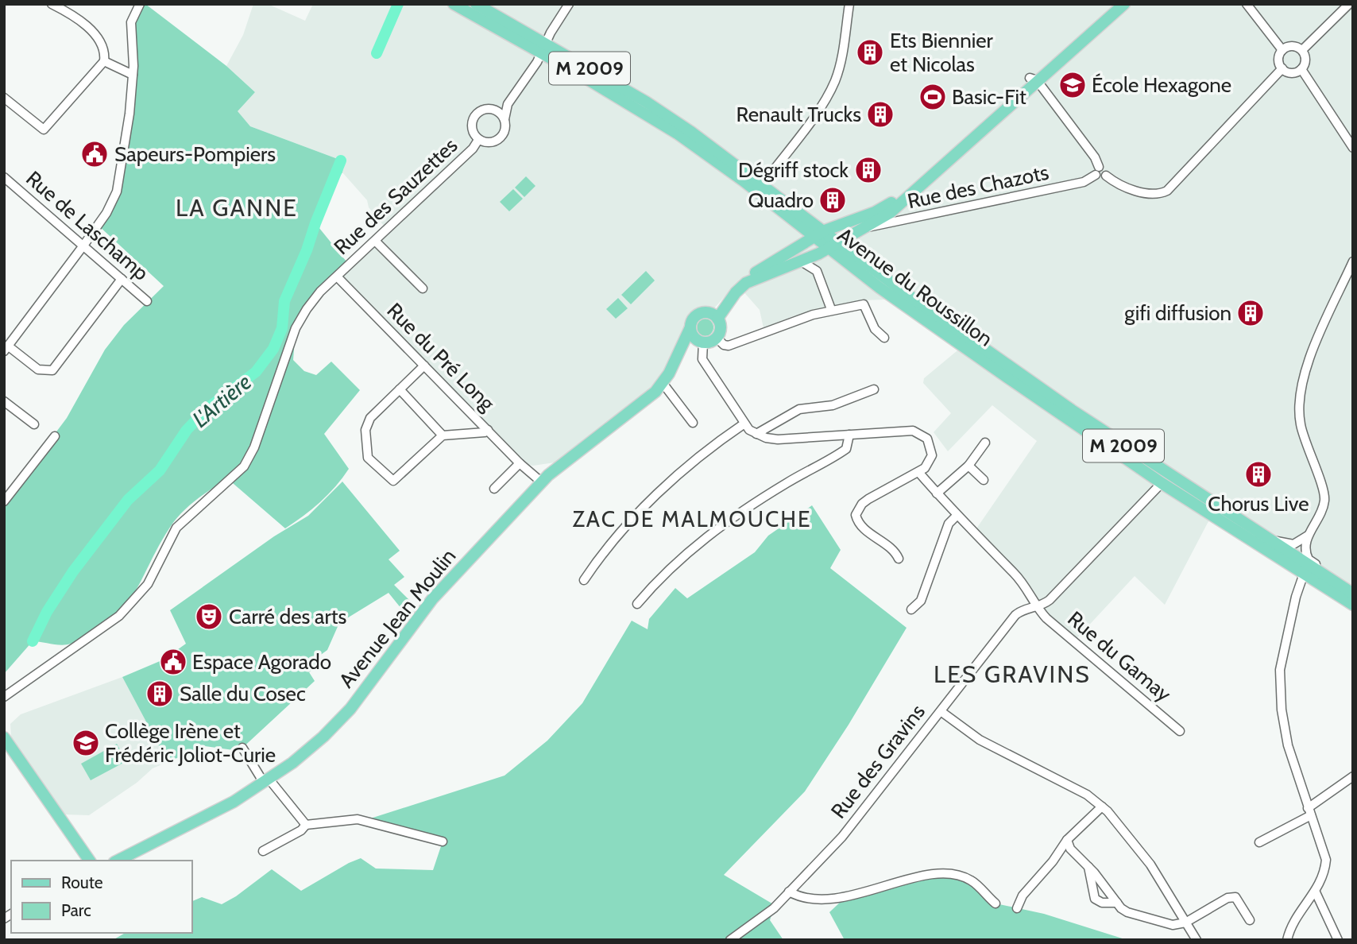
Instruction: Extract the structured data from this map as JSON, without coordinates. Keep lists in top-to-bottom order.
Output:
{
  "streets": {
    "main road": ["M 2009", "Avenue du Roussillon", "Avenue Jean Moulin"],
    "street": [
      "Rue des Chazots",
      "Rue des Sauzettes",
      "Rue de Laschamp",
      "Rue du Pré Long",
      "Rue du Gamay",
      "Rue des Gravins"
    ]
  },
  "crossings": [
    ["Rue des Sauzettes", "Rue du Pré Long"],
    ["Avenue du Roussillon", "Rue des Gravins"],
    ["Rue du Pré Long", "Avenue Jean Moulin"],
    ["Rue du Gamay", "Rue des Gravins"]
  ],
  "districts": ["LA GANNE", "ZAC DE MALMOUCHE", "LES GRAVINS"],
  "water": ["L'Artière"],
  "places": {
    "building": [
      "Ets Biennier et Nicolas",
      "Renault Trucks",
      "Dégriff stock",
      "Quadro",
      "gifi diffusion",
      "Chorus Live",
      "Salle du Cosec"
    ],
    "school or university": ["École Hexagone", "Collège Irène et Frédéric Joliot-Curie"],
    "sports": ["Basic-Fit"],
    "public building": ["Sapeurs-Pompiers", "Espace Agorado"],
    "theatre": ["Carré des arts"]
  },
  "legend": ["Route", "Parc"]
}
